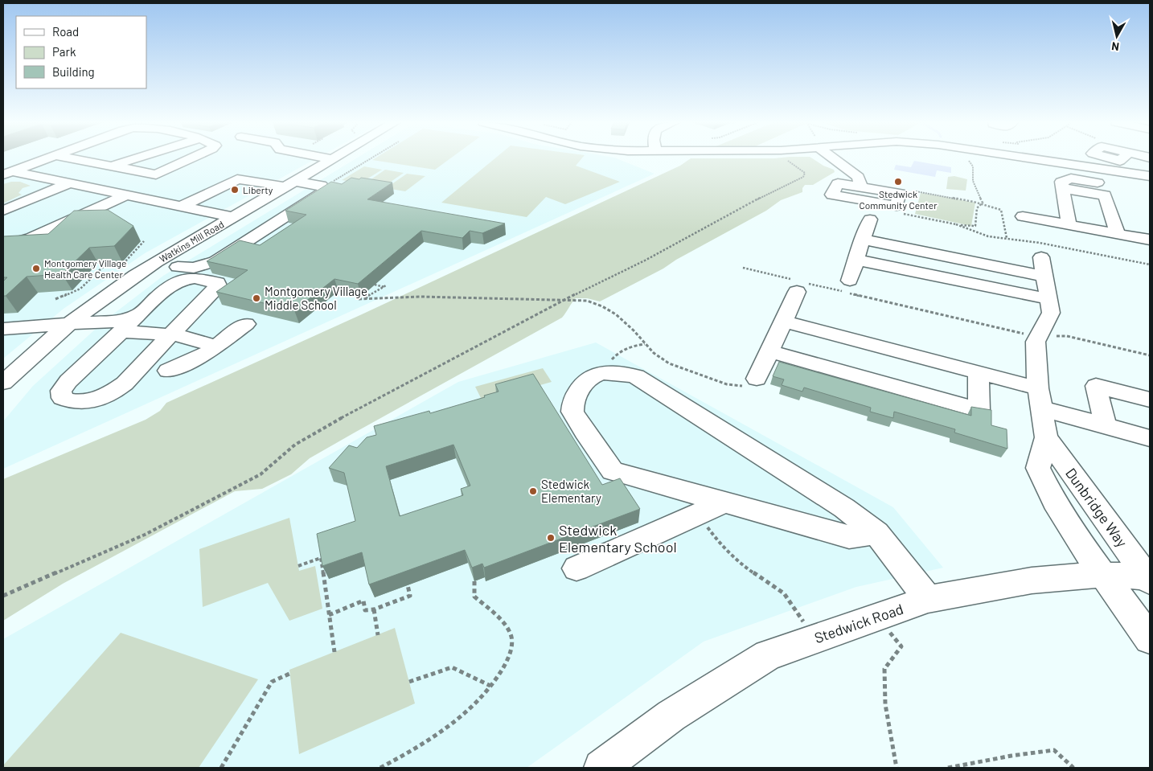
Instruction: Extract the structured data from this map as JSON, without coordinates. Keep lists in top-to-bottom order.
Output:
{
  "streets": {
    "street": ["Watkins Mill Road", "Dunbridge Way", "Stedwick Road"]
  },
  "crossings": [
    ["Dunbridge Way", "Stedwick Road"]
  ],
  "places": [
    "Stedwick Community Center",
    "Liberty",
    "Montgomery Village Health Care Center",
    "Montgomery Village Middle School",
    "Stedwick Elementary",
    "Stedwick Elementary School"
  ],
  "legend": ["Road", "Park", "Building"],
  "north": "bottom"
}
